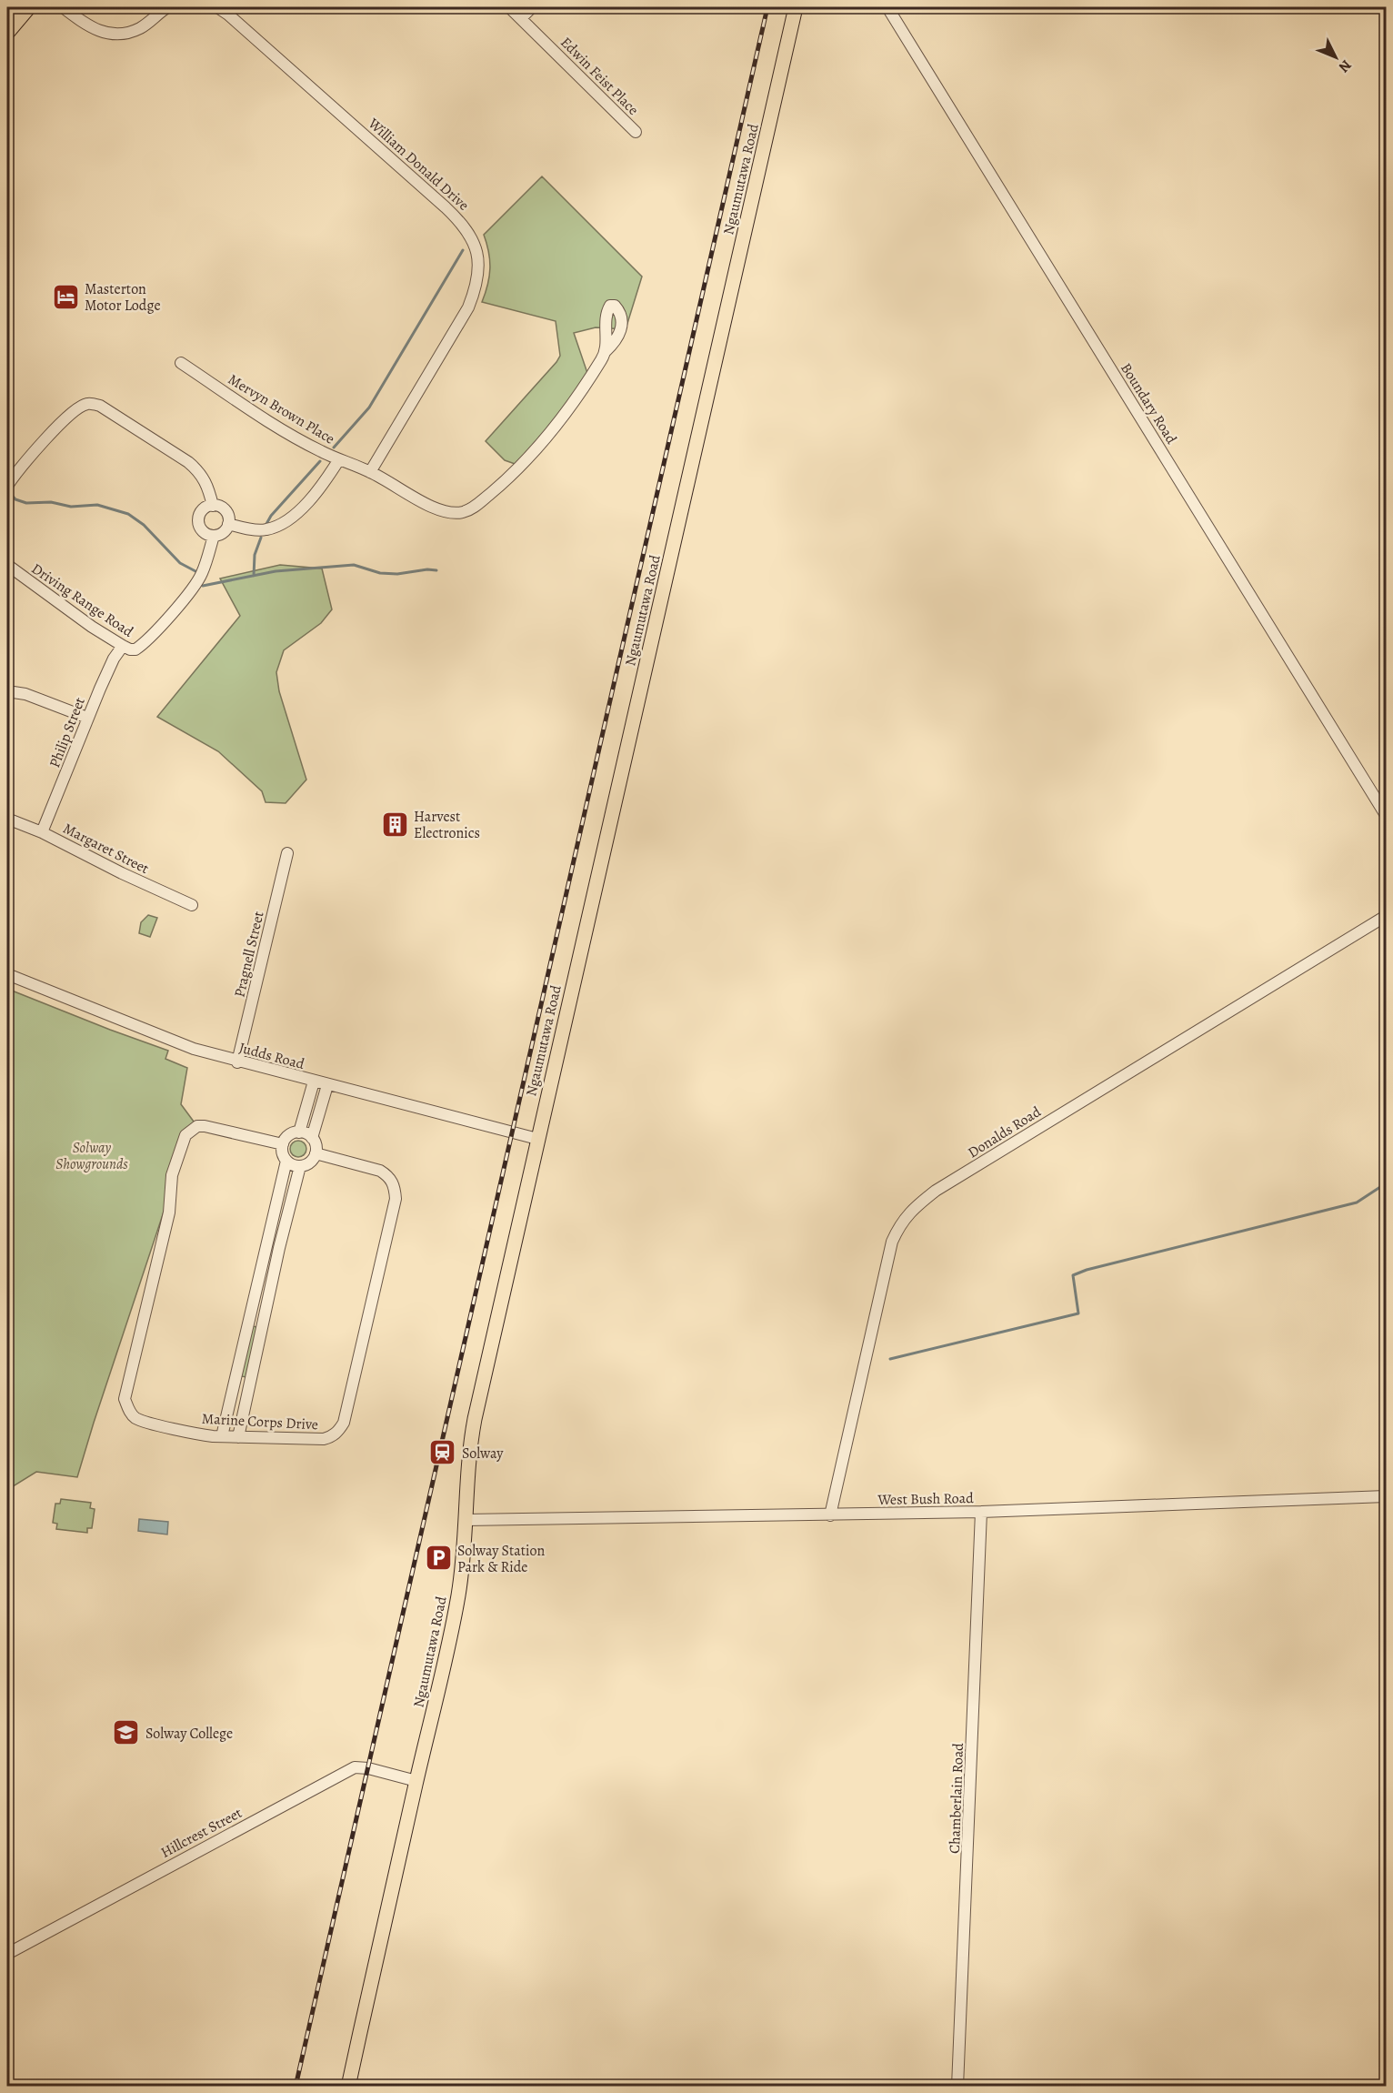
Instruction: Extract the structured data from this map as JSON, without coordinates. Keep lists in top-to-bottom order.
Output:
{
  "streets": {
    "main road": ["Ngaumutawa Road"],
    "street": [
      "Edwin Feist Place",
      "William Donald Drive",
      "Boundary Road",
      "Mervyn Brown Place",
      "Driving Range Road",
      "Philip Street",
      "Margaret Street",
      "Pragnell Street",
      "Judds Road",
      "Donalds Road",
      "Marine Corps Drive",
      "West Bush Road",
      "Chamberlain Road",
      "Hillcrest Street"
    ]
  },
  "crossings": [
    ["William Donald Drive", "Mervyn Brown Place"],
    ["Ngaumutawa Road", "Judds Road"],
    ["Ngaumutawa Road", "West Bush Road"],
    ["Ngaumutawa Road", "Hillcrest Street"],
    ["Driving Range Road", "Philip Street"],
    ["Philip Street", "Margaret Street"],
    ["Pragnell Street", "Judds Road"],
    ["Donalds Road", "West Bush Road"],
    ["West Bush Road", "Chamberlain Road"]
  ],
  "parks": ["Solway Showgrounds"],
  "places": {
    "hotel": ["Masterton Motor Lodge"],
    "building": ["Harvest Electronics"],
    "station": ["Solway"],
    "parking": ["Solway Station Park & Ride"],
    "school or university": ["Solway College"]
  },
  "north": "bottom right"
}
